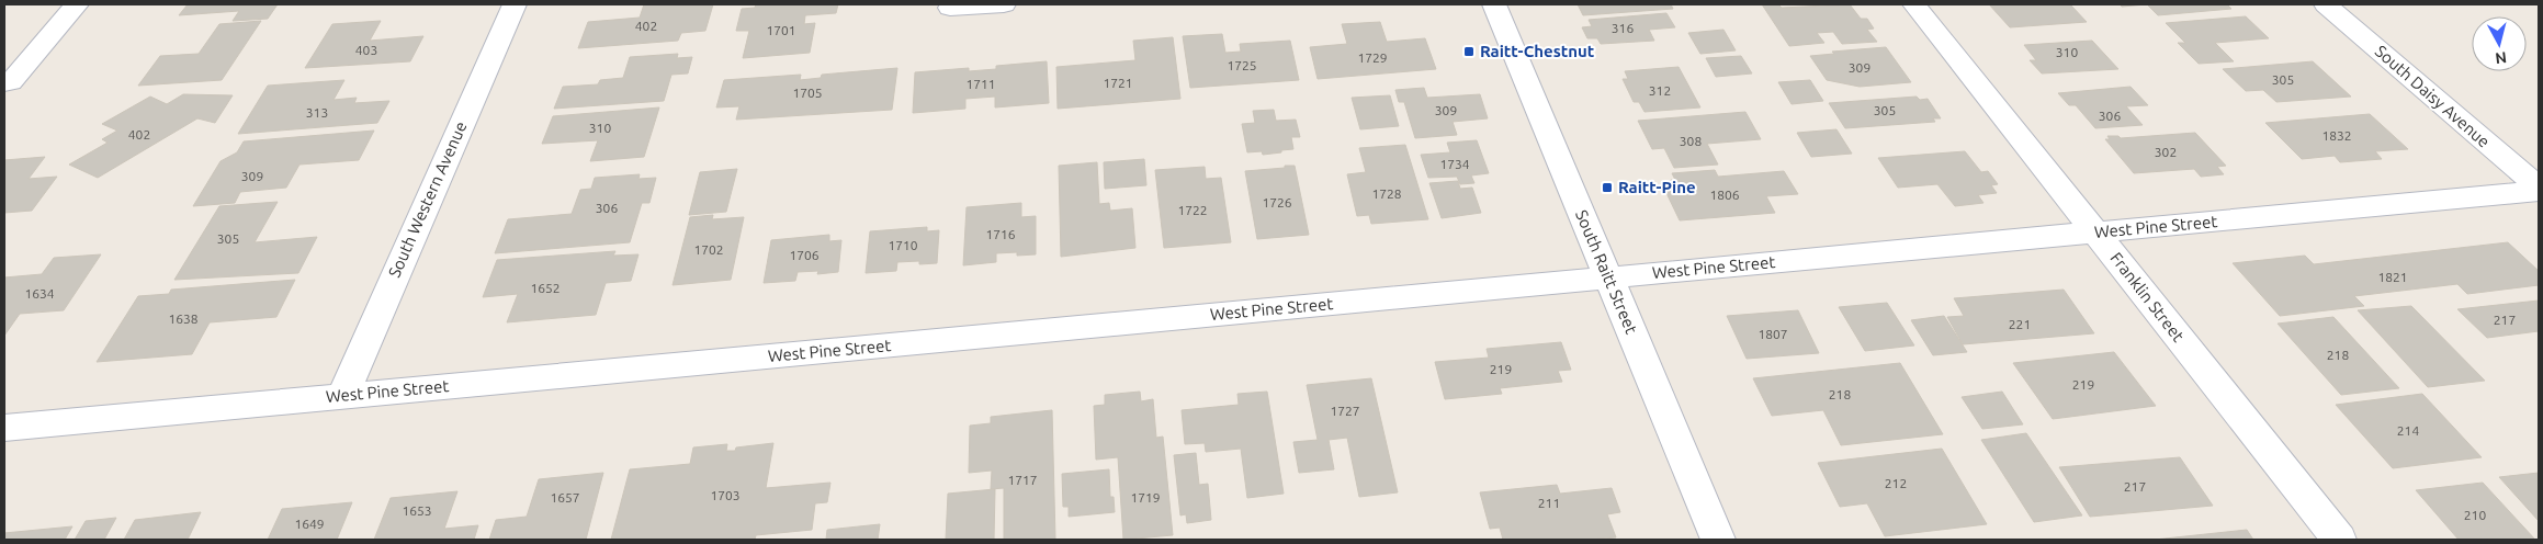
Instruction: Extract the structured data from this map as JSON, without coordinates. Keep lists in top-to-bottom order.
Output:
{
  "streets": {
    "street": [
      "South Daisy Avenue",
      "South Western Avenue",
      "West Pine Street",
      "South Raitt Street",
      "Franklin Street"
    ]
  },
  "crossings": [
    ["South Daisy Avenue", "West Pine Street"],
    ["South Western Avenue", "West Pine Street"],
    ["West Pine Street", "South Raitt Street"],
    ["West Pine Street", "Franklin Street"]
  ],
  "places": {
    "transit": ["Raitt-Chestnut", "Raitt-Pine"]
  },
  "house_numbers": [
    "402",
    "316",
    "1701",
    "403",
    "310",
    "1729",
    "1725",
    "309",
    "305",
    "1721",
    "1711",
    "312",
    "1705",
    "309",
    "305",
    "313",
    "306",
    "310",
    "402",
    "1832",
    "308",
    "302",
    "1734",
    "309",
    "1728",
    "1806",
    "1726",
    "306",
    "1722",
    "1716",
    "305",
    "1710",
    "1702",
    "1706",
    "1821",
    "1652",
    "1634",
    "1638",
    "217",
    "221",
    "1807",
    "218",
    "219",
    "219",
    "218",
    "1727",
    "214",
    "1717",
    "212",
    "217",
    "1703",
    "1657",
    "1719",
    "211",
    "1653",
    "210",
    "1649"
  ],
  "north": "bottom"
}
